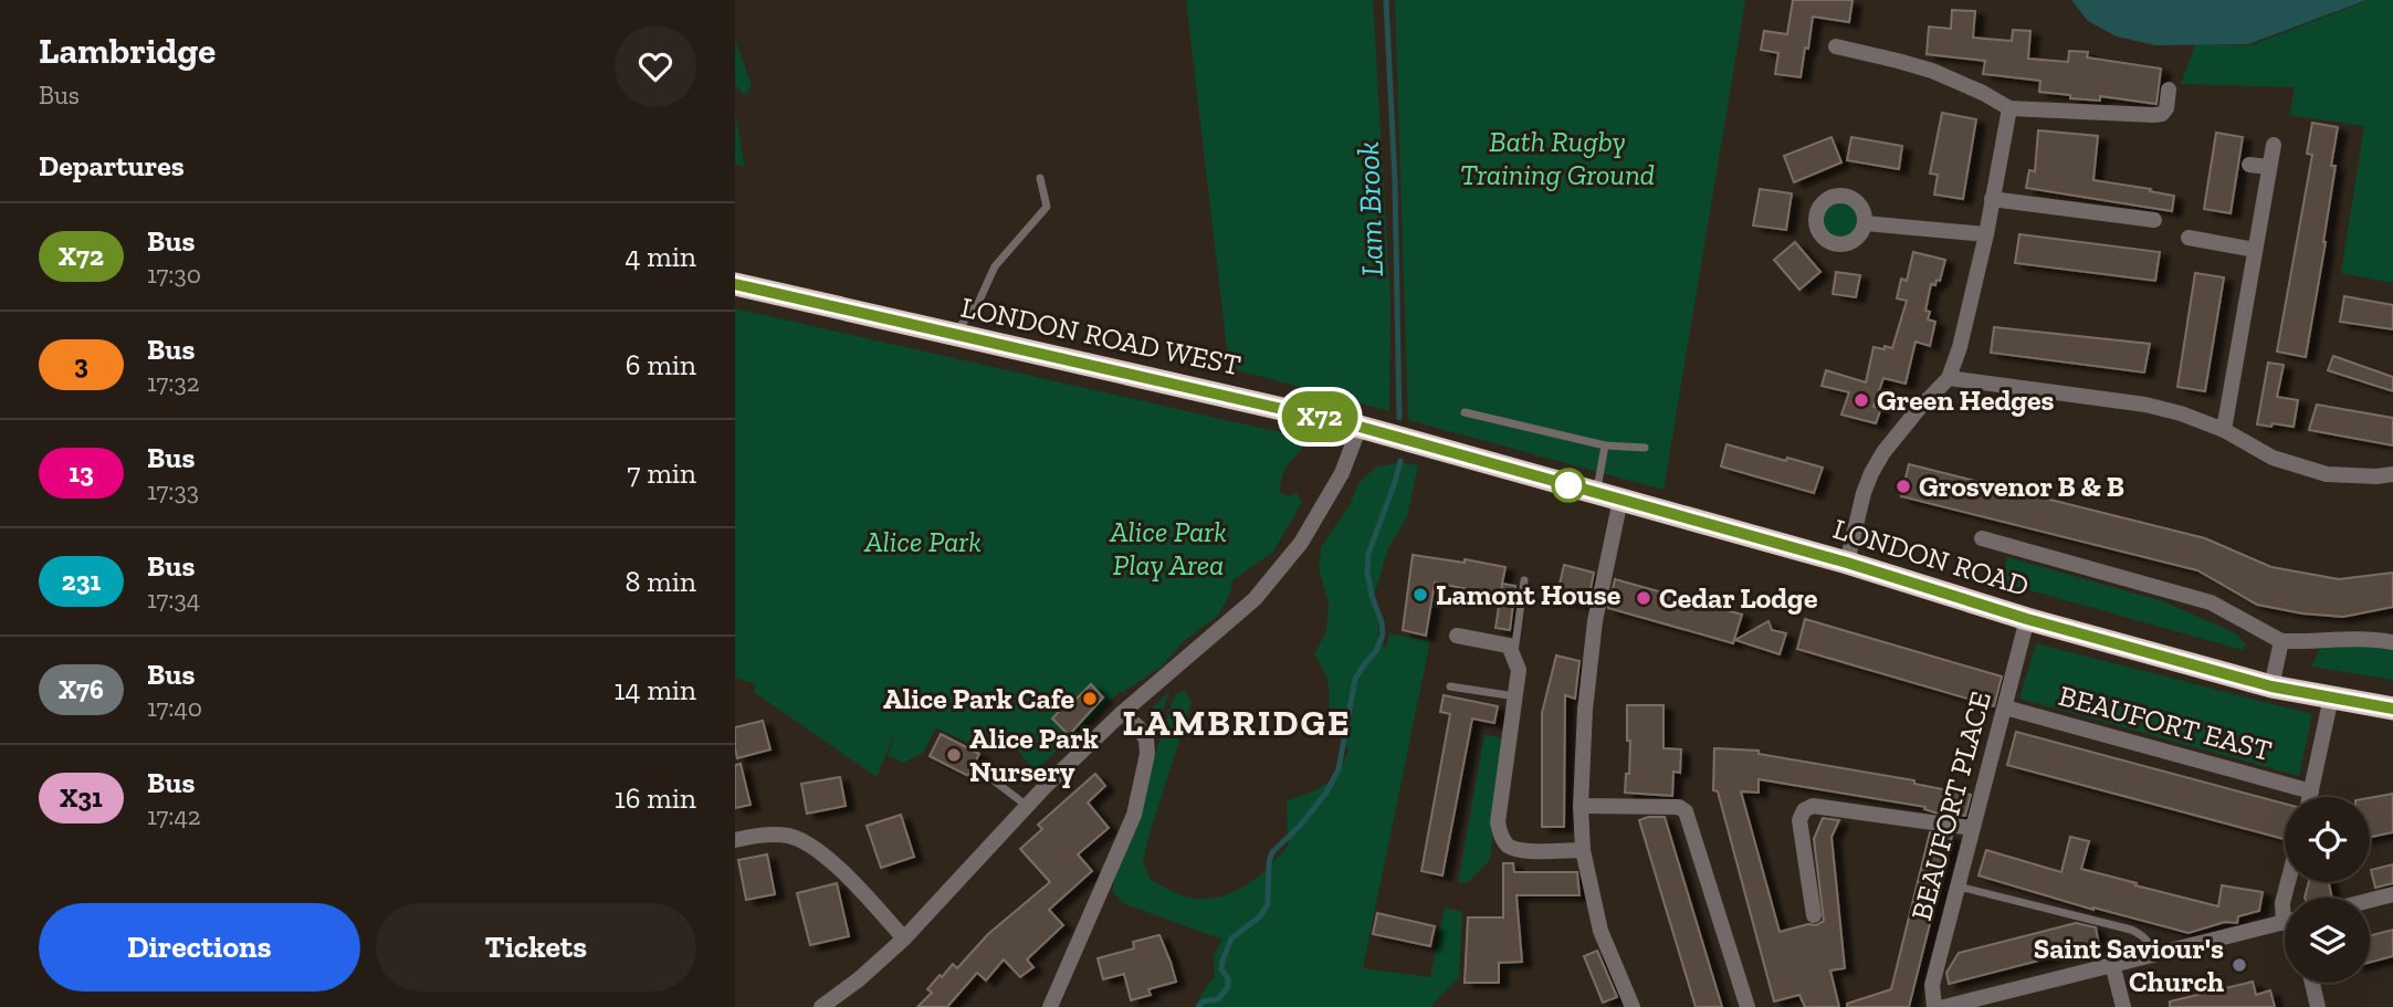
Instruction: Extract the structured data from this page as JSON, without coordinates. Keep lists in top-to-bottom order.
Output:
{
  "streets": {
    "highway": ["LONDON ROAD WEST", "LONDON ROAD"],
    "street": ["BEAUFORT EAST", "BEAUFORT PLACE"]
  },
  "crossings": [
    ["LONDON ROAD WEST", "LONDON ROAD"],
    ["LONDON ROAD", "BEAUFORT PLACE"],
    ["BEAUFORT EAST", "BEAUFORT PLACE"]
  ],
  "districts": ["LAMBRIDGE"],
  "water": ["Lam Brook"],
  "parks": ["Bath Rugby Training Ground", "Alice Park Play Area", "Alice Park"],
  "places": [
    "Green Hedges",
    "Grosvenor B & B",
    "Lamont House",
    "Cedar Lodge",
    "Alice Park Cafe",
    "Alice Park Nursery",
    "Saint Saviour's Church"
  ],
  "lines": ["bus line X72"],
  "page": {
    "heading": [
      ["Lambridge", "Bus"],
      "Departures"
    ],
    "on_map": "X72",
    "list": [
      {
        "mark": "X72",
        "name": "Bus",
        "note": "17:30",
        "value": "4 min"
      },
      {
        "mark": "3",
        "name": "Bus",
        "note": "17:32",
        "value": "6 min"
      },
      {
        "mark": "13",
        "name": "Bus",
        "note": "17:33",
        "value": "7 min"
      },
      {
        "mark": "231",
        "name": "Bus",
        "note": "17:34",
        "value": "8 min"
      },
      {
        "mark": "X76",
        "name": "Bus",
        "note": "17:40",
        "value": "14 min"
      },
      {
        "mark": "X31",
        "name": "Bus",
        "note": "17:42",
        "value": "16 min"
      }
    ],
    "buttons": ["Directions", "Tickets"]
  }
}
